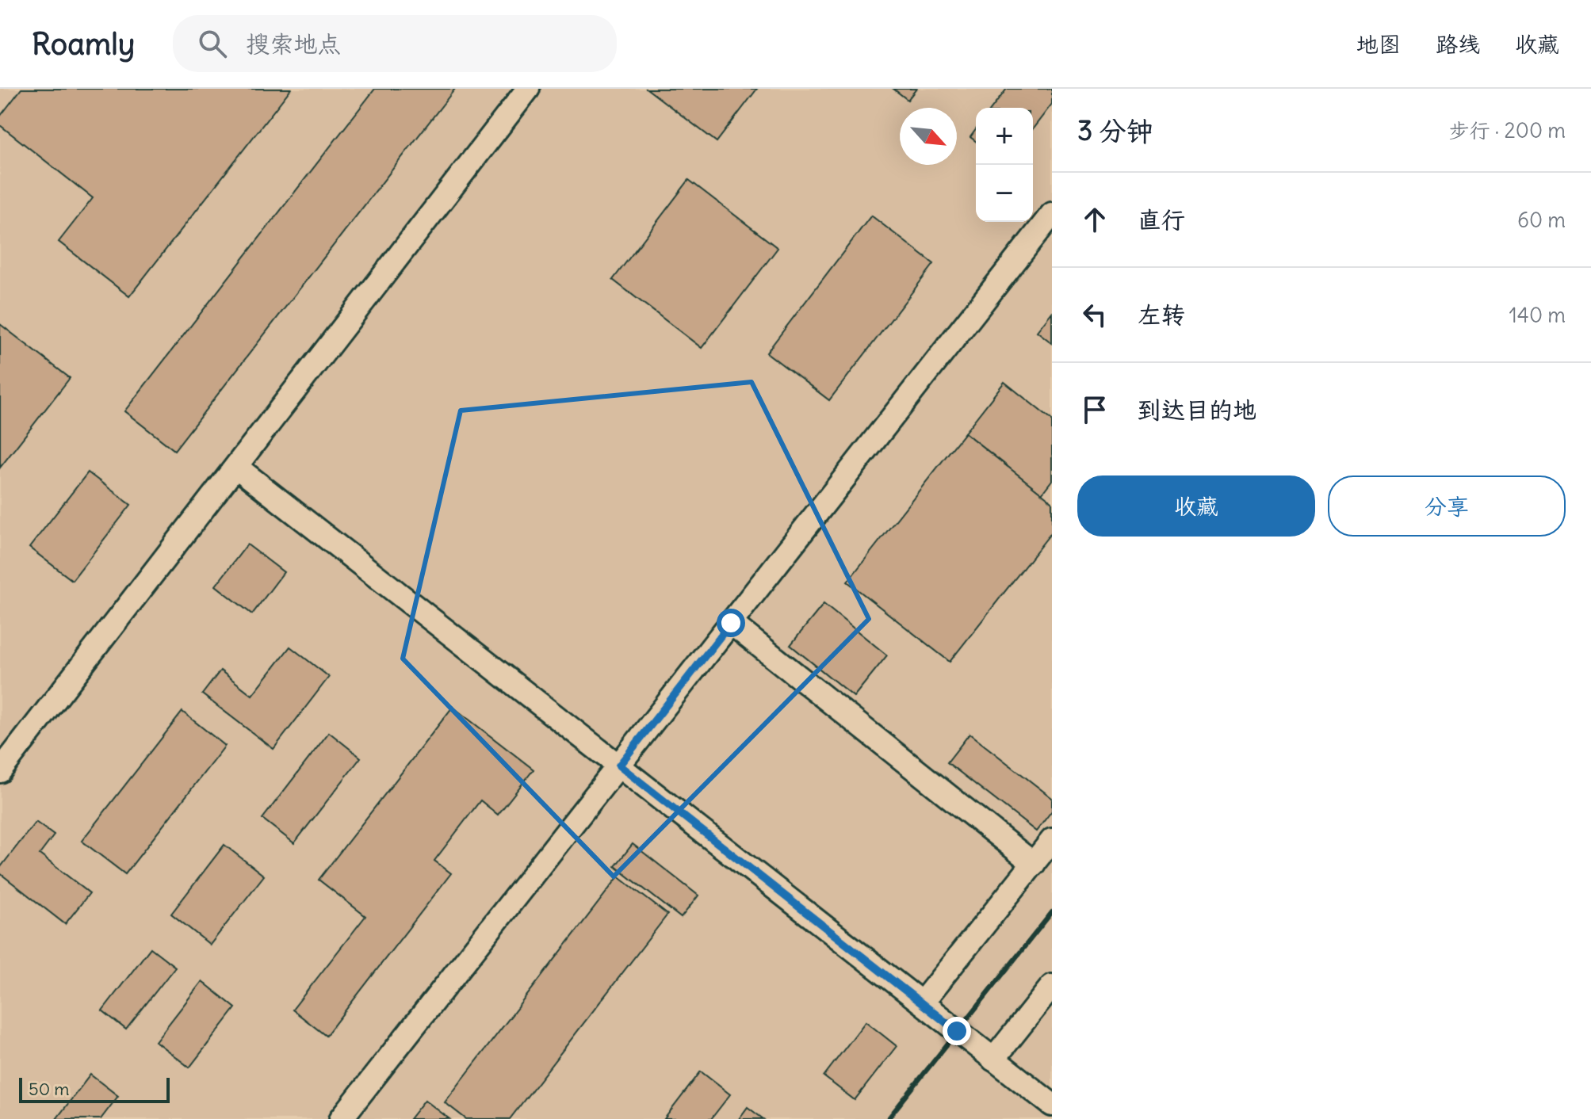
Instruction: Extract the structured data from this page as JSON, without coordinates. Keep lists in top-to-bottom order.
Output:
{
  "scale_bar": "50 m",
  "north": "bottom right",
  "page": {
    "header": "Roamly",
    "search": "搜索地点",
    "nav": ["地图", "路线", "收藏"],
    "heading": ["3 分钟", "步行 · 200 m"],
    "map_buttons": ["+", "−"],
    "list": [
      ["直行", "60 m"],
      ["左转", "140 m"],
      "到达目的地"
    ],
    "buttons": ["收藏", "分享"],
    "scale": "50 m"
  }
}
